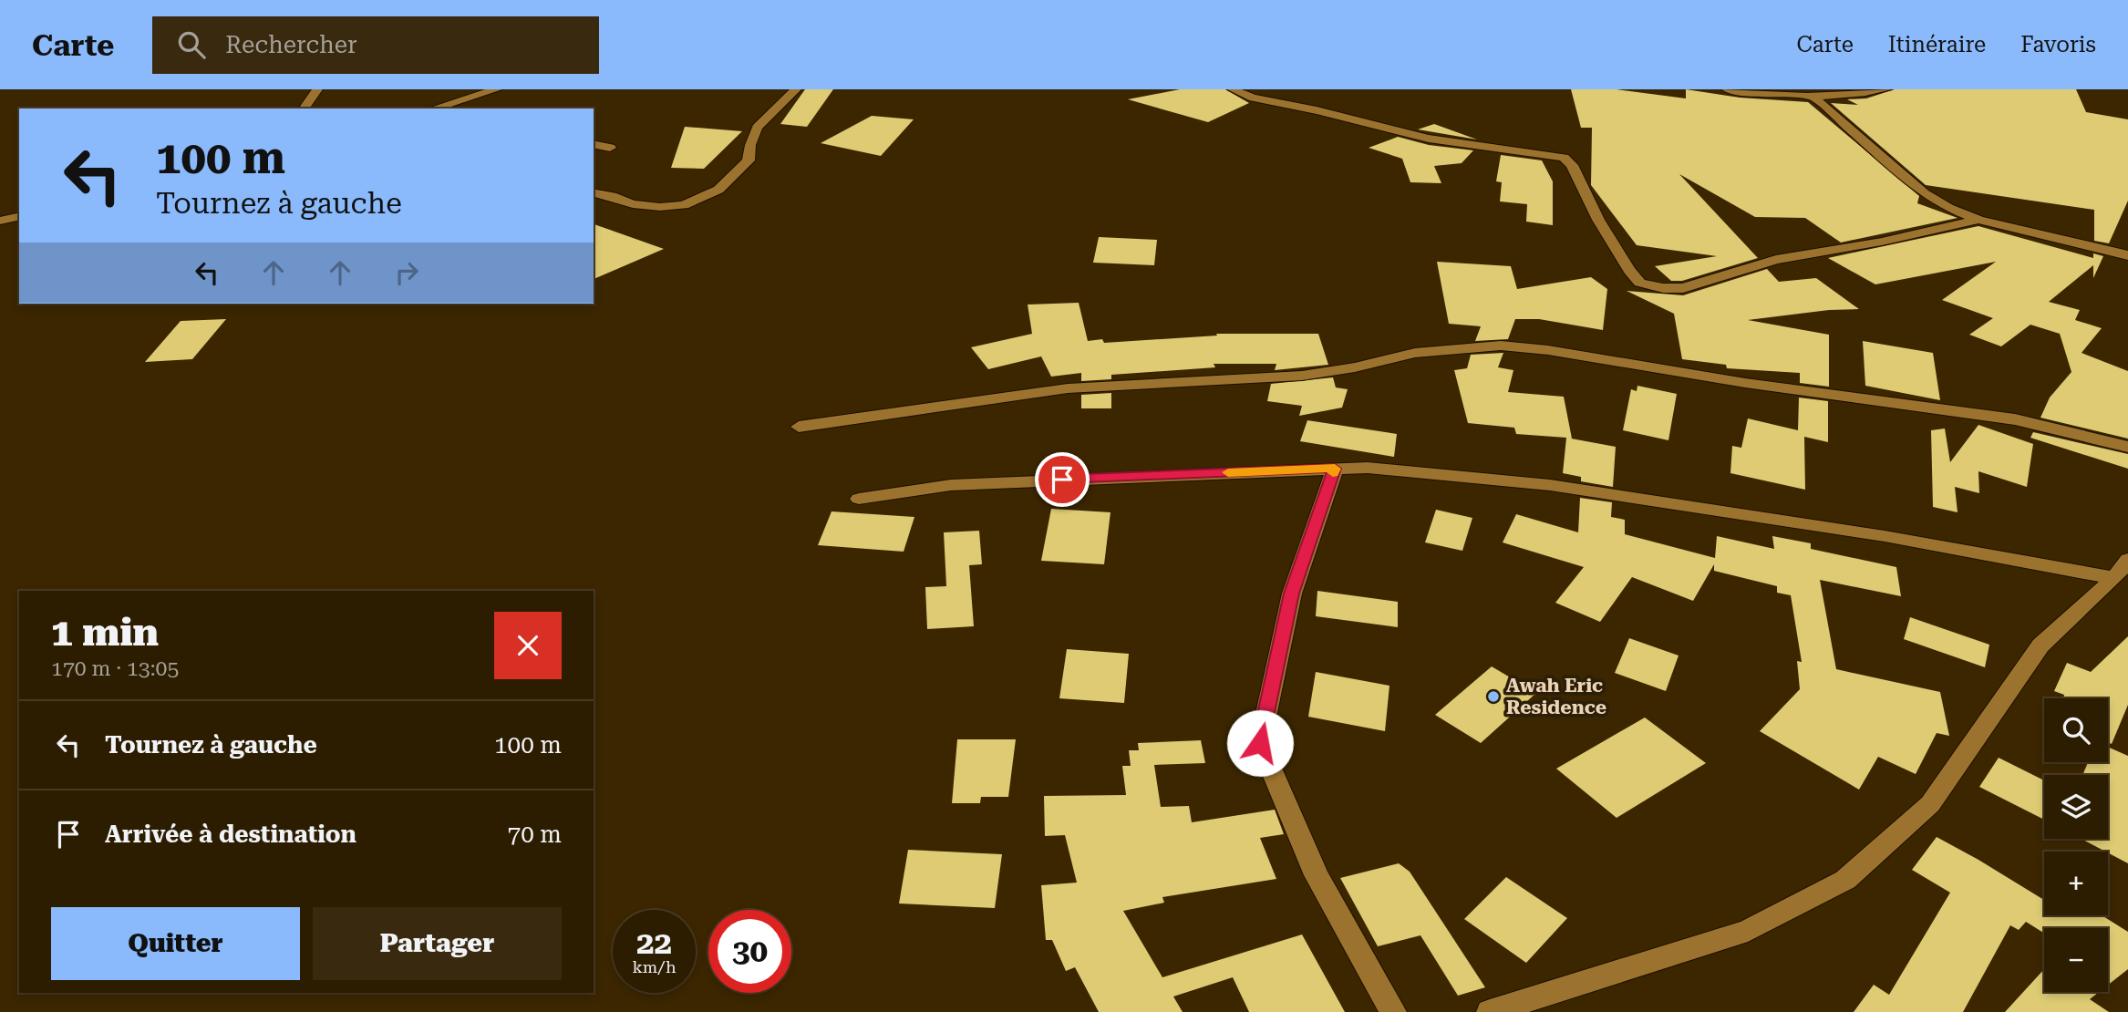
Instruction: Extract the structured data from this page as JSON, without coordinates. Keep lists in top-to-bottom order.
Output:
{
  "places": ["Awah Eric Residence"],
  "page": {
    "header": "Carte",
    "search": "Rechercher",
    "nav": ["Carte", "Itinéraire", "Favoris"],
    "turn": ["100 m", "Tournez à gauche"],
    "heading": ["1 min", "170 m · 13:05"],
    "map_buttons": ["+", "−"],
    "list": [
      {
        "name": "Tournez à gauche",
        "value": "100 m"
      },
      {
        "name": "Arrivée à destination",
        "value": "70 m"
      }
    ],
    "buttons": ["Quitter", "Partager"],
    "speed": "22 km/h",
    "limit": "30"
  }
}
